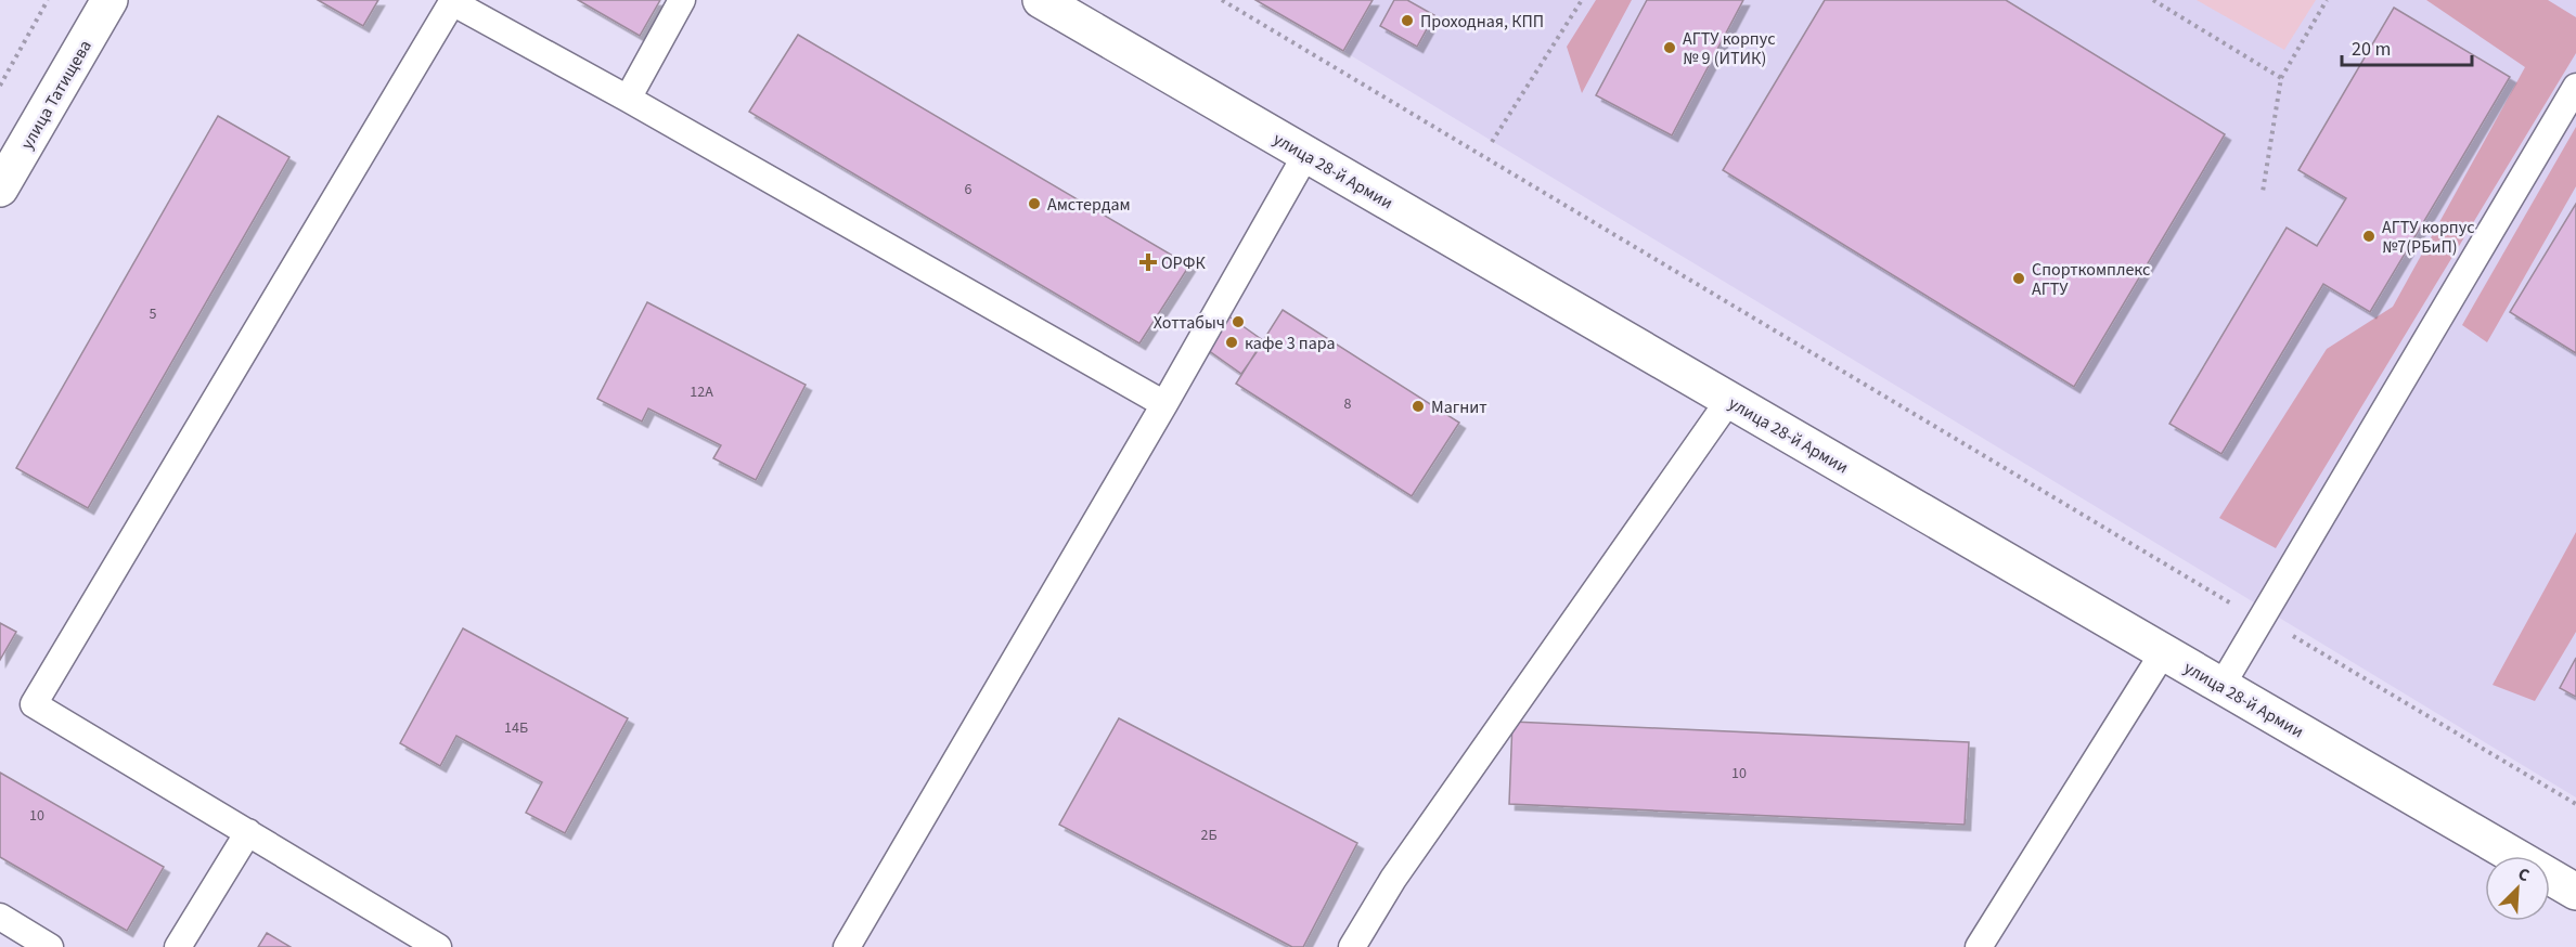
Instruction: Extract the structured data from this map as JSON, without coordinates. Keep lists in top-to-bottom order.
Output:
{
  "streets": {
    "main road": ["улица Татищева", "улица 28-й Армии"]
  },
  "places": {
    "other": [
      "Проходная, КПП",
      "АГТУ корпус № 9 (ИТИК)",
      "Амстердам",
      "АГТУ корпус №7(РБиП)",
      "Спорткомплекс АГТУ",
      "Хоттабыч",
      "кафе 3 пара",
      "Магнит"
    ],
    "health": ["ОРФК"]
  },
  "house_numbers": [
    "6",
    "5",
    "12А",
    "8",
    "14Б",
    "10",
    "10",
    "2Б"
  ],
  "scale_bar": "20 m",
  "north": "top right"
}
